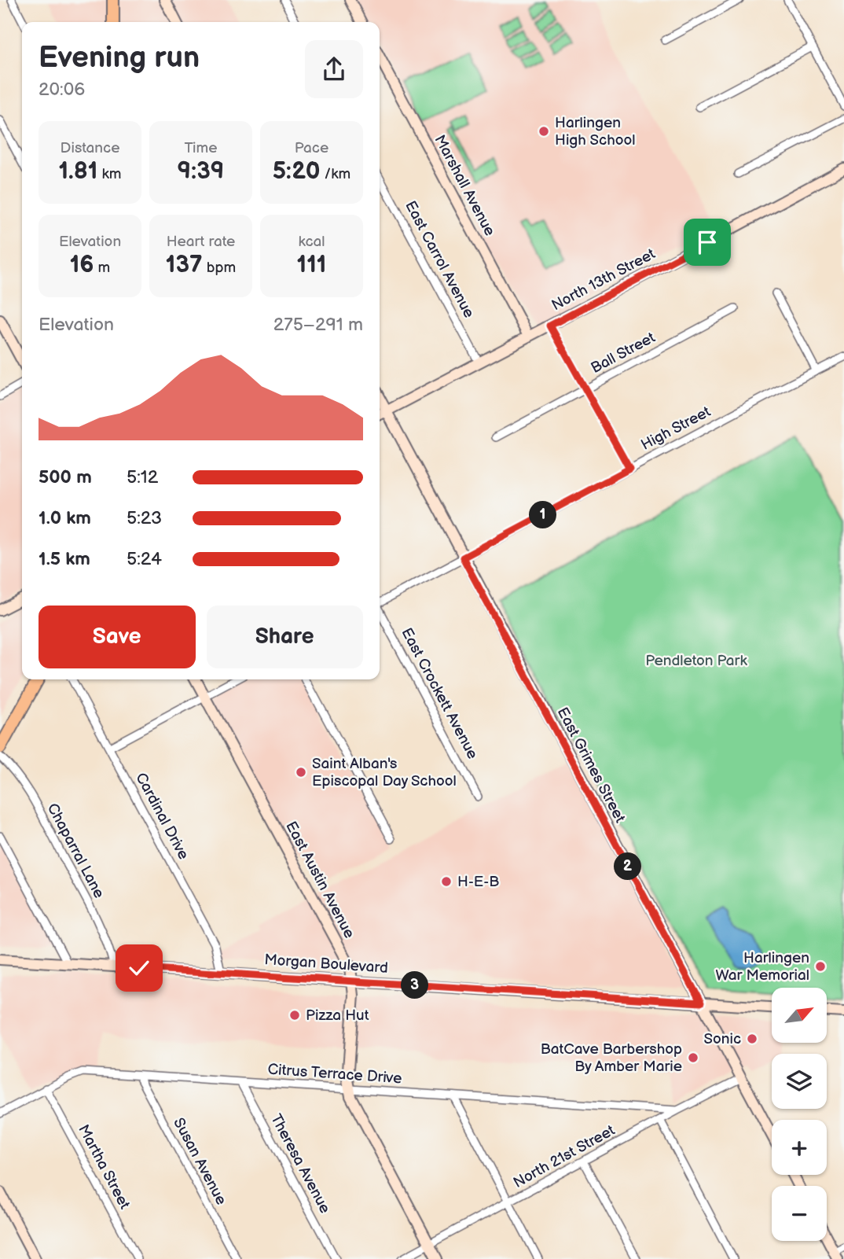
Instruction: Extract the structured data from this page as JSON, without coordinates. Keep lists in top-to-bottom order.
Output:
{
  "streets": {
    "street": [
      "Marshall Avenue",
      "East Carrol Avenue",
      "North 13th Street",
      "Ball Street",
      "High Street",
      "East Crockett Avenue",
      "East Grimes Street",
      "Cardinal Drive",
      "Chaparral Lane",
      "East Austin Avenue",
      "Morgan Boulevard",
      "Citrus Terrace Drive",
      "North 21st Street",
      "Susan Avenue",
      "Theresa Avenue",
      "Martha Street"
    ]
  },
  "crossings": [
    ["Marshall Avenue", "North 13th Street"],
    ["East Carrol Avenue", "North 13th Street"],
    ["North 13th Street", "East Grimes Street"],
    ["High Street", "East Grimes Street"],
    ["East Grimes Street", "Morgan Boulevard"],
    ["East Grimes Street", "North 21st Street"],
    ["Cardinal Drive", "Morgan Boulevard"],
    ["Chaparral Lane", "Morgan Boulevard"],
    ["East Austin Avenue", "Morgan Boulevard"],
    ["East Austin Avenue", "Citrus Terrace Drive"],
    ["East Austin Avenue", "North 21st Street"],
    ["Citrus Terrace Drive", "North 21st Street"],
    ["Citrus Terrace Drive", "Susan Avenue"],
    ["Citrus Terrace Drive", "Theresa Avenue"],
    ["Citrus Terrace Drive", "Martha Street"]
  ],
  "parks": ["Pendleton Park"],
  "places": [
    "Harlingen High School",
    "Saint Alban's Episcopal Day School",
    "H-E-B",
    "Harlingen War Memorial",
    "Pizza Hut",
    "Sonic",
    "BatCave Barbershop By Amber Marie"
  ],
  "north": "top right",
  "page": {
    "heading": ["Evening run", "20:06"],
    "stats": [
      ["Distance", "1.81 km"],
      ["Time", "9:39"],
      ["Pace", "5:20 /km"],
      ["Elevation", "16 m"],
      ["Heart rate", "137 bpm"],
      ["kcal", "111"]
    ],
    "chart": ["Elevation", "275–291 m"],
    "list": [
      {
        "name": "500 m",
        "note": "5:12"
      },
      {
        "name": "1.0 km",
        "note": "5:23"
      },
      {
        "name": "1.5 km",
        "note": "5:24"
      }
    ],
    "pins": ["1", "2", "3"],
    "buttons": ["Save", "Share"],
    "map_buttons": ["+", "−"]
  }
}
